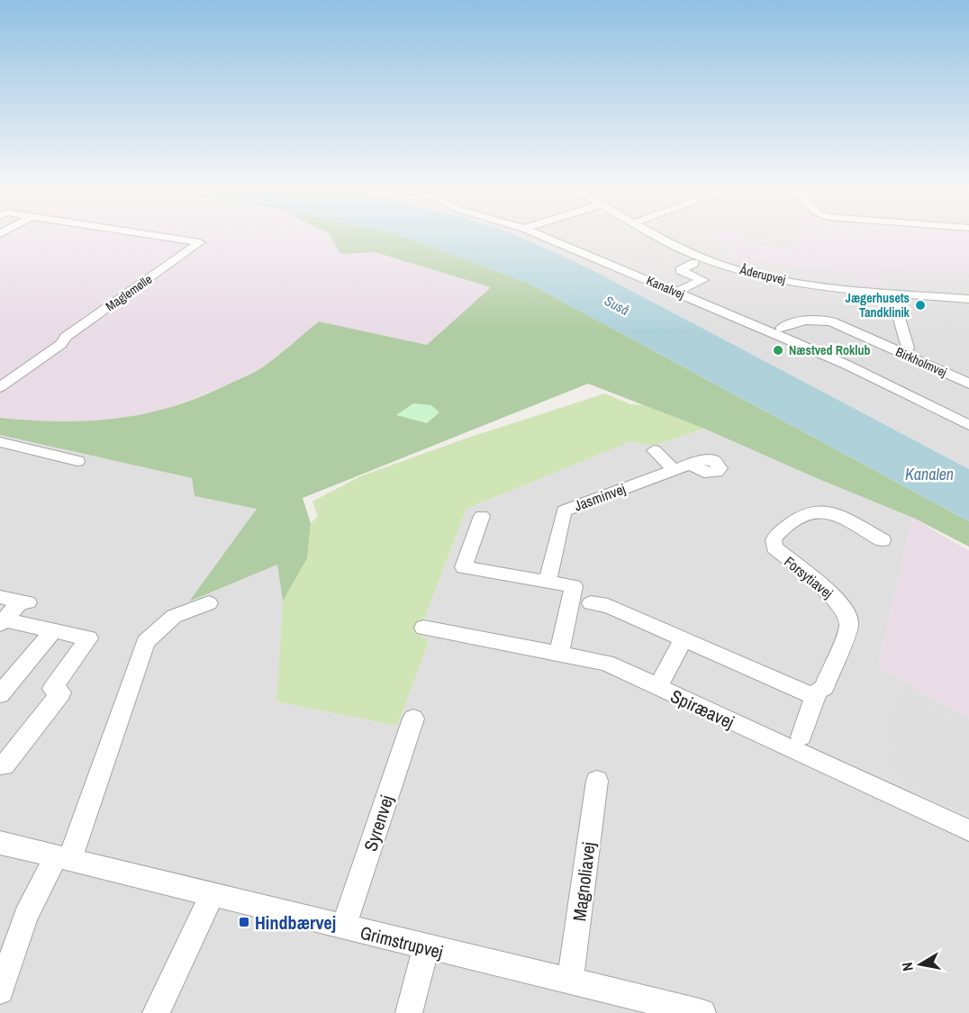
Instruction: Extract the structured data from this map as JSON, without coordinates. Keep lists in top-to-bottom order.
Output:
{
  "streets": {
    "street": [
      "Åderupvej",
      "Kanalvej",
      "Maglemølle",
      "Birkholmvej",
      "Jasminvej",
      "Forsytiavej",
      "Spiræavej",
      "Syrenvej",
      "Magnoliavej",
      "Grimstrupvej"
    ]
  },
  "crossings": [
    ["Syrenvej", "Grimstrupvej"],
    ["Magnoliavej", "Grimstrupvej"]
  ],
  "water": ["Suså", "Kanalen"],
  "places": {
    "other": ["Jægerhusets Tandklinik", "Næstved Roklub"],
    "transit": ["Hindbærvej"]
  },
  "north": "left"
}
